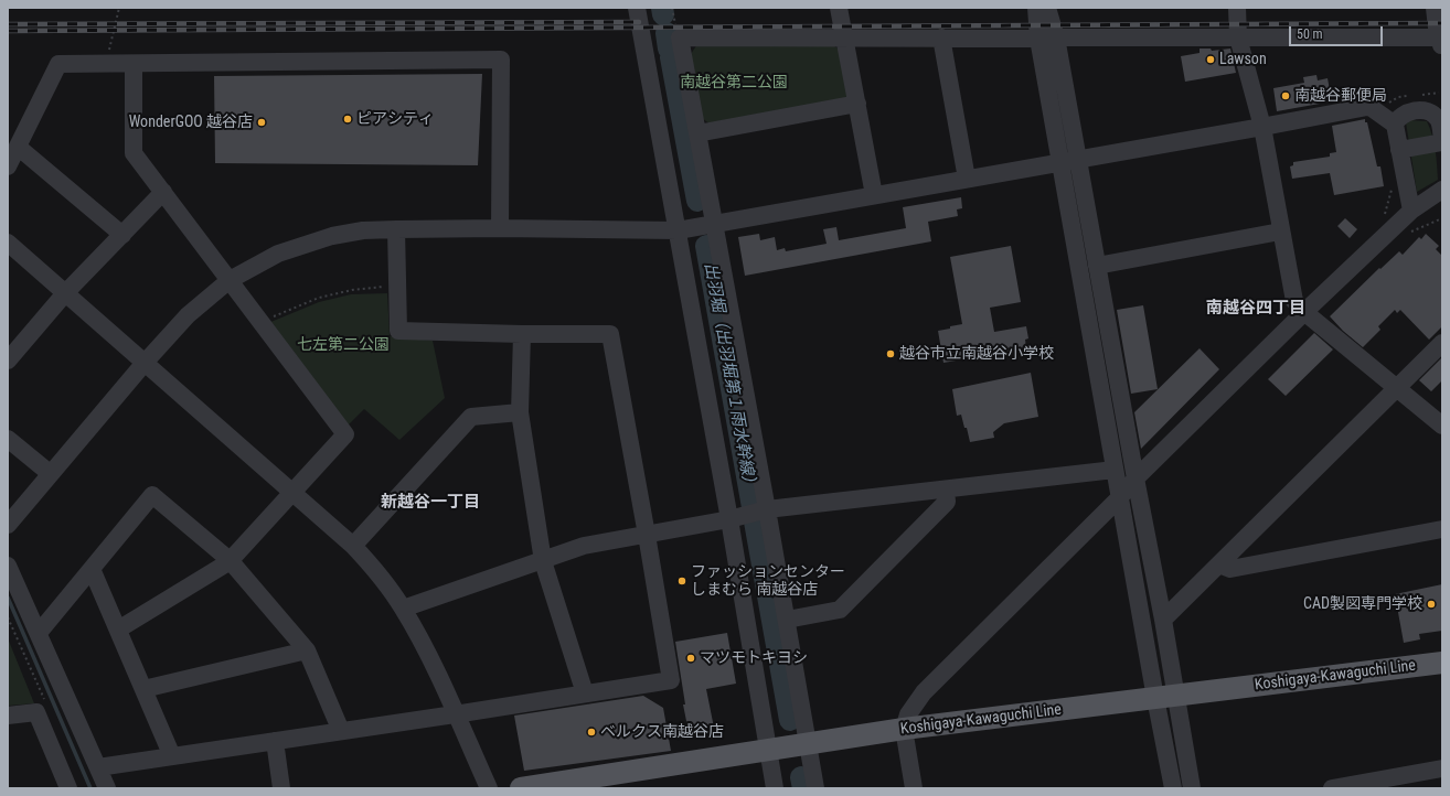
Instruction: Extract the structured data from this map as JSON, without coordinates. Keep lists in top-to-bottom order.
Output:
{
  "streets": {
    "main road": ["Koshigaya-Kawaguchi Line"]
  },
  "districts": ["南越谷四丁目", "新越谷一丁目"],
  "water": ["出羽堀（出羽堀第１雨水幹線）"],
  "parks": ["南越谷第二公園", "七左第二公園"],
  "places": [
    "Lawson",
    "南越谷郵便局",
    "ピアシティ",
    "WonderGOO 越谷店",
    "越谷市立南越谷小学校",
    "ファッションセンター しまむら 南越谷店",
    "CAD製図専門学校",
    "マツモトキヨシ",
    "ベルクス南越谷店"
  ],
  "scale_bar": "50 m"
}
